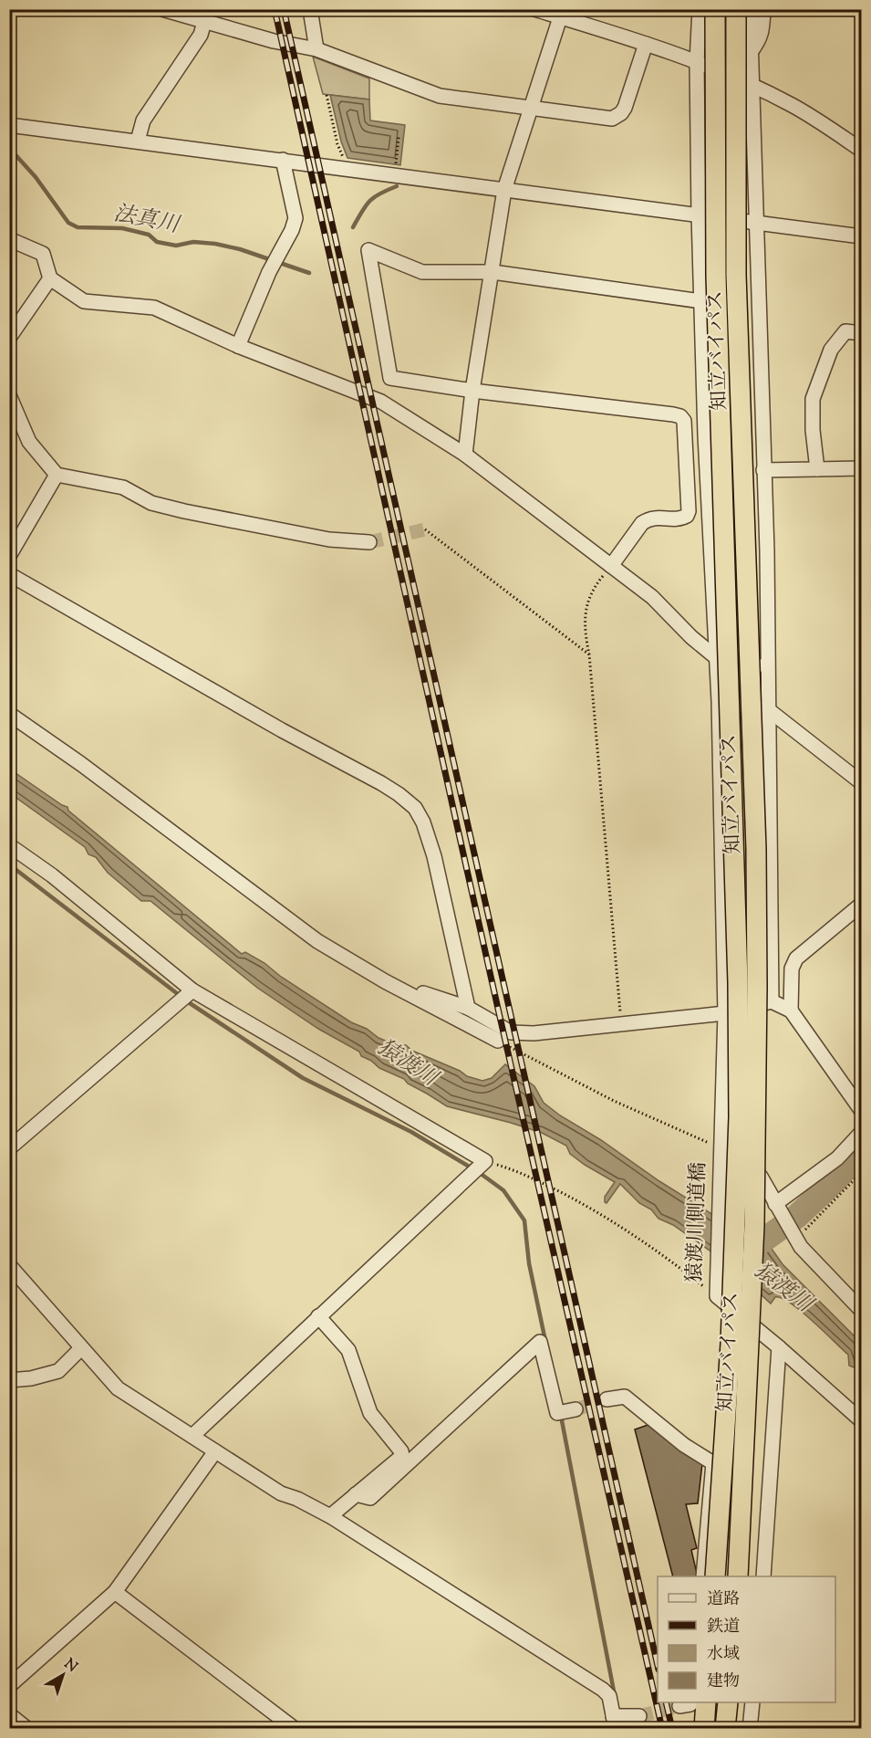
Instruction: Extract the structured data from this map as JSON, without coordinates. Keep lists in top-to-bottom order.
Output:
{
  "streets": {
    "highway": ["知立バイパス"],
    "street": ["猿渡川側道橋"]
  },
  "water": ["法真川", "猿渡川"],
  "legend": [
    "道路",
    "鉄道",
    "水域",
    "建物"
  ],
  "north": "top right"
}
